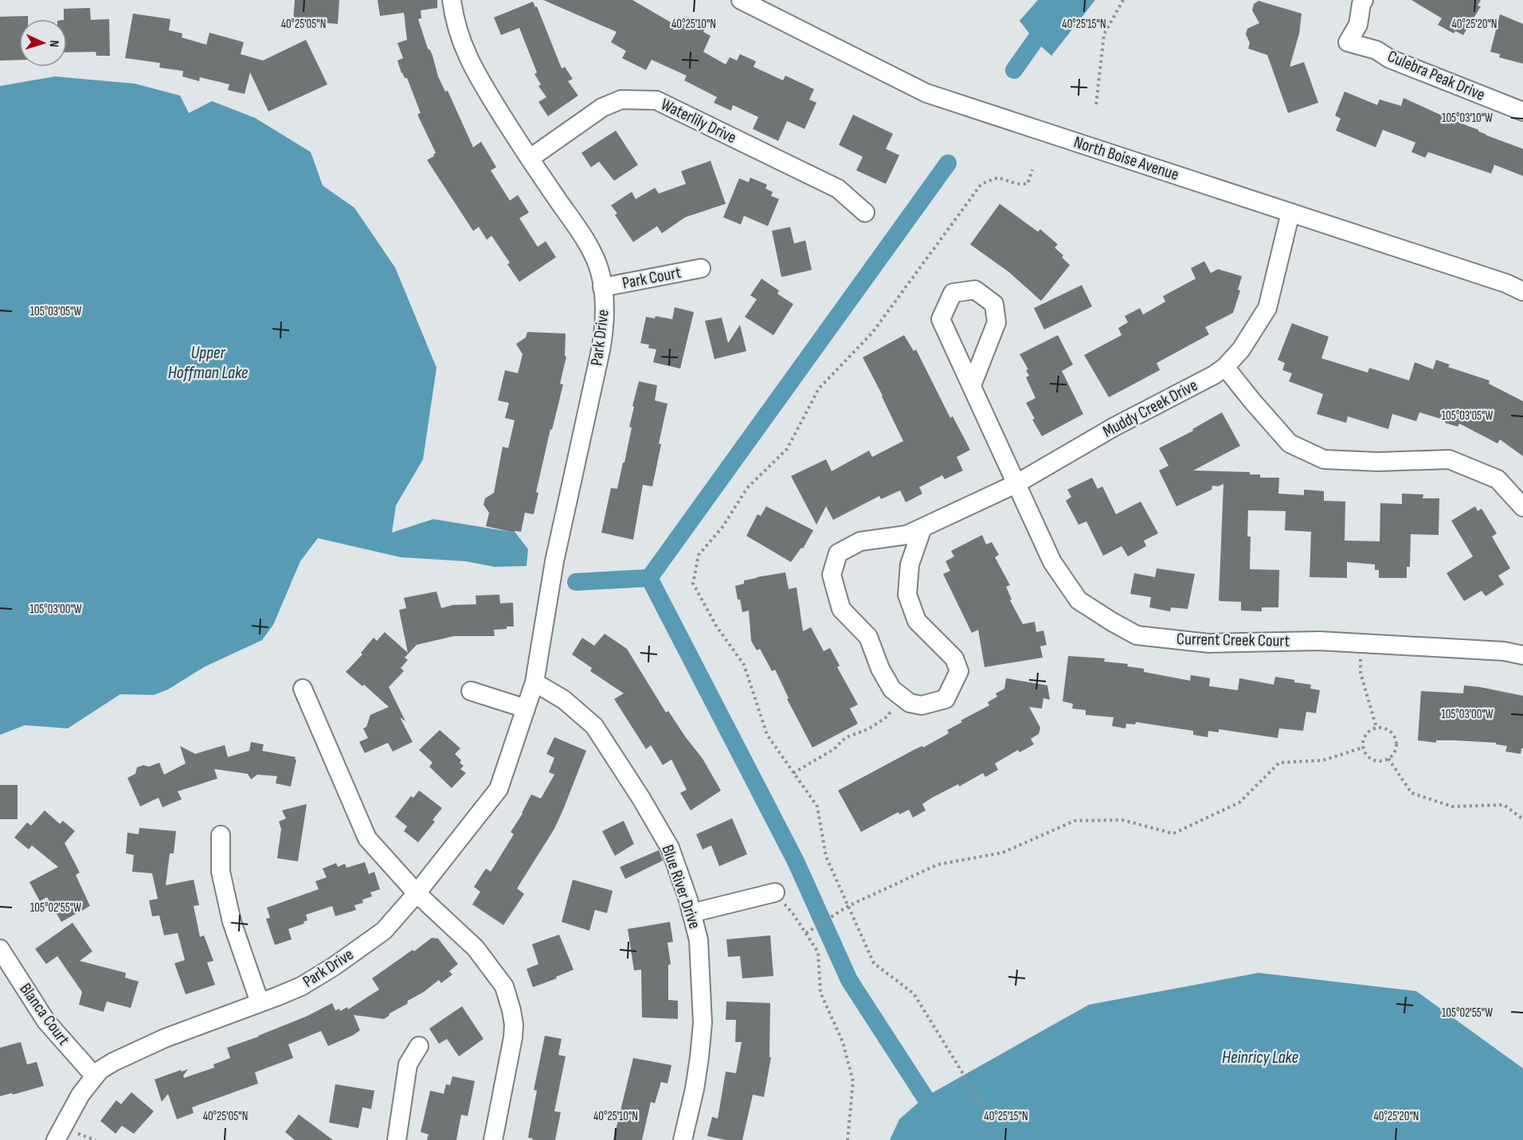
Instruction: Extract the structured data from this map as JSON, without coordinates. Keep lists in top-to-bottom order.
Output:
{
  "streets": {
    "street": [
      "Culebra Peak Drive",
      "Waterlily Drive",
      "North Boise Avenue",
      "Park Court",
      "Park Drive",
      "Muddy Creek Drive",
      "Current Creek Court",
      "Blue River Drive",
      "Blanca Court"
    ]
  },
  "crossings": [
    ["Waterlily Drive", "Park Drive"],
    ["North Boise Avenue", "Muddy Creek Drive"],
    ["Park Court", "Park Drive"],
    ["Park Drive", "Blue River Drive"],
    ["Park Drive", "Blanca Court"],
    ["Muddy Creek Drive", "Current Creek Court"]
  ],
  "water": ["Upper Hoffman Lake", "Heinricy Lake"],
  "north": "right",
  "coordinates": [
    "40°25'05\"N",
    "40°25'10\"N",
    "40°25'15\"N",
    "40°25'20\"N",
    "105°03'10\"W",
    "105°03'05\"W",
    "105°03'00\"W",
    "105°02'55\"W"
  ]
}
